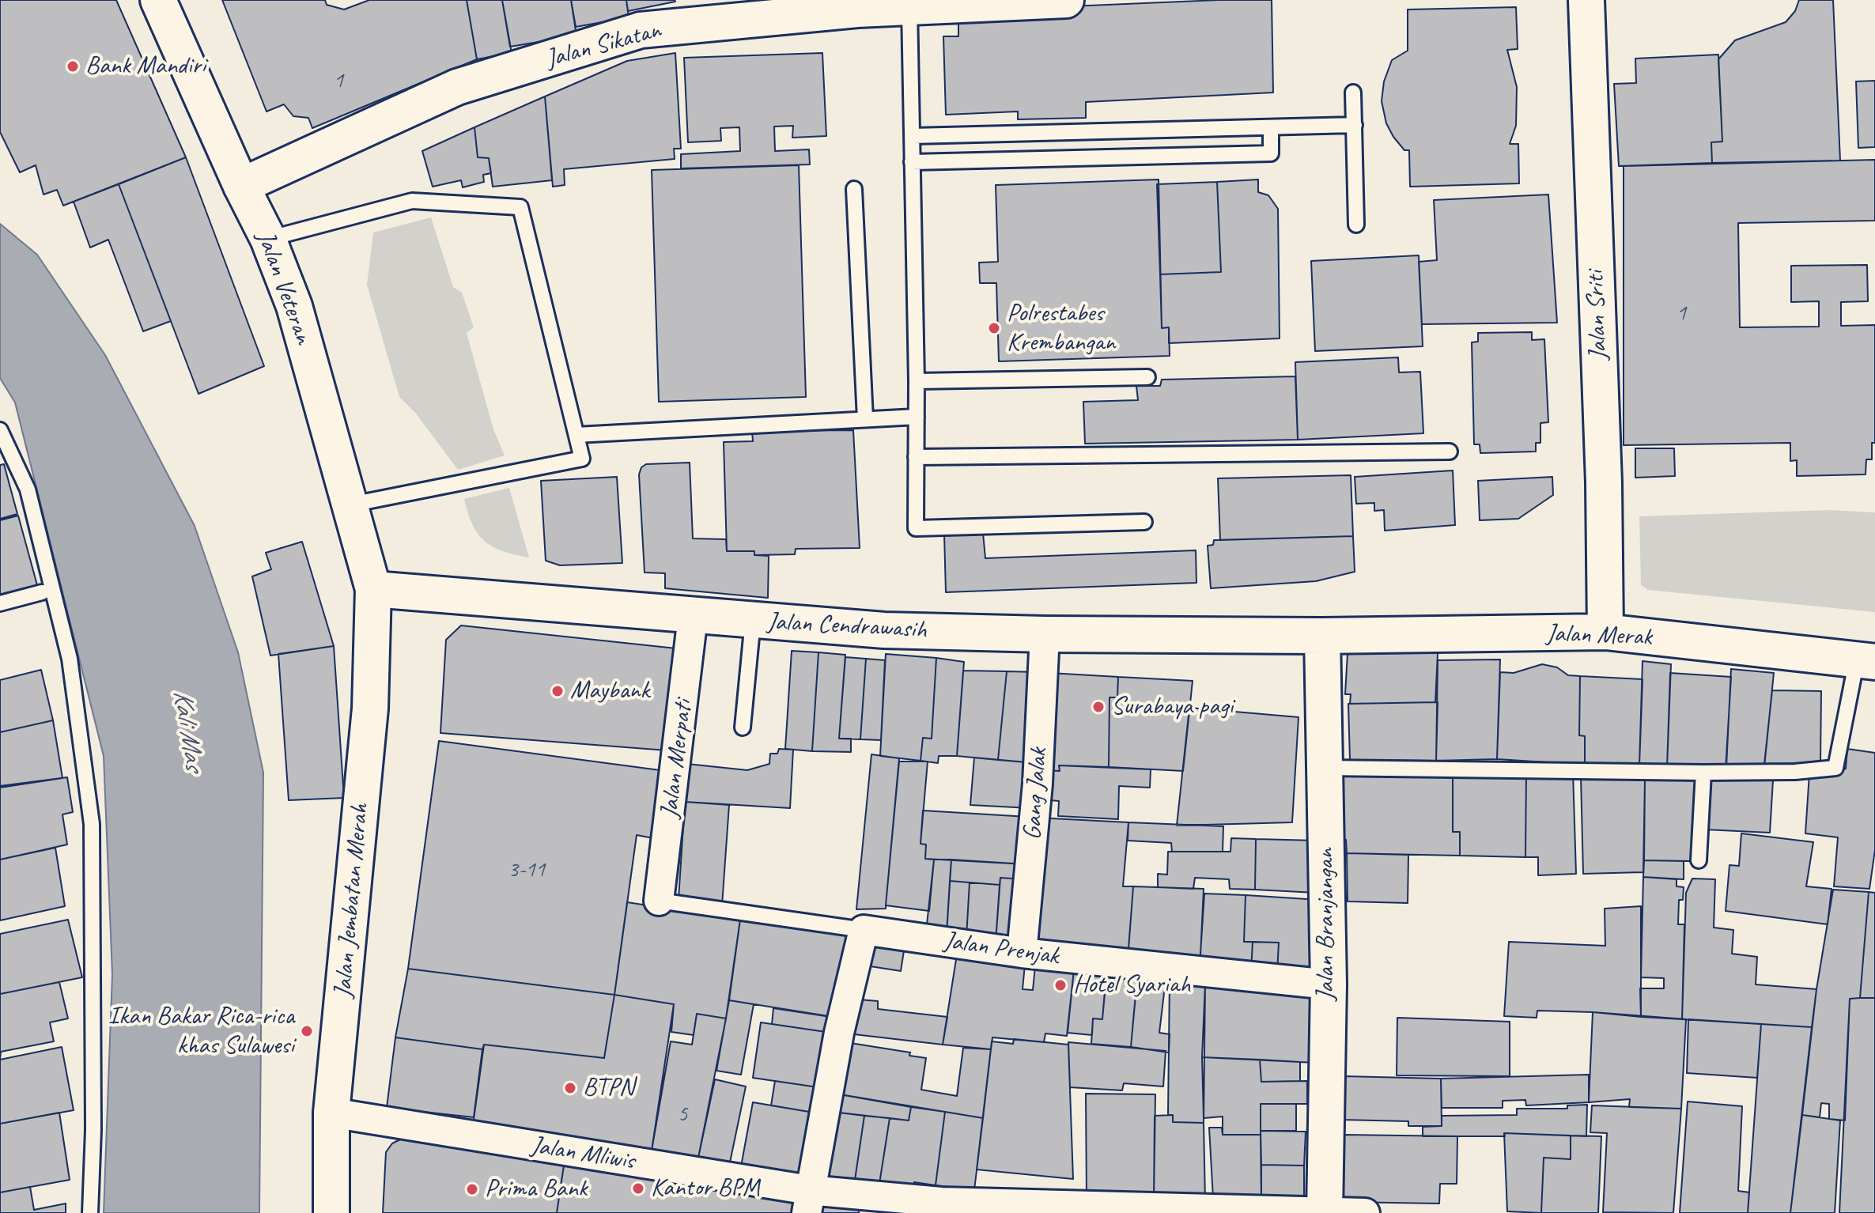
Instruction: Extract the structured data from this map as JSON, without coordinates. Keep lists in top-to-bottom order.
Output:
{
  "streets": {
    "street": [
      "Jalan Sikatan",
      "Jalan Veteran",
      "Jalan Sriti",
      "Jalan Cendrawasih",
      "Jalan Merak",
      "Jalan Merpati",
      "Gang Jalak",
      "Jalan Jembatan Merah",
      "Jalan Branjangan",
      "Jalan Prenjak",
      "Jalan Mliwis"
    ]
  },
  "crossings": [
    ["Jalan Sikatan", "Jalan Veteran"],
    ["Jalan Veteran", "Jalan Cendrawasih"],
    ["Jalan Veteran", "Jalan Jembatan Merah"],
    ["Jalan Sriti", "Jalan Merak"],
    ["Jalan Cendrawasih", "Jalan Merak"],
    ["Jalan Cendrawasih", "Jalan Merpati"],
    ["Jalan Cendrawasih", "Gang Jalak"],
    ["Jalan Cendrawasih", "Jalan Jembatan Merah"],
    ["Jalan Cendrawasih", "Jalan Branjangan"],
    ["Jalan Merak", "Jalan Branjangan"],
    ["Gang Jalak", "Jalan Prenjak"],
    ["Jalan Jembatan Merah", "Jalan Mliwis"],
    ["Jalan Branjangan", "Jalan Prenjak"],
    ["Jalan Branjangan", "Jalan Mliwis"]
  ],
  "water": ["Kali Mas"],
  "places": [
    "Bank Mandiri",
    "Polrestabes Krembangan",
    "Maybank",
    "Surabaya pagi",
    "Hotel Syariah",
    "Ikan Bakar Rica-rica khas Sulawesi",
    "BTPN",
    "Kantor BPM",
    "Prima Bank"
  ],
  "house_numbers": [
    "1",
    "1",
    "3-11",
    "5"
  ]
}
